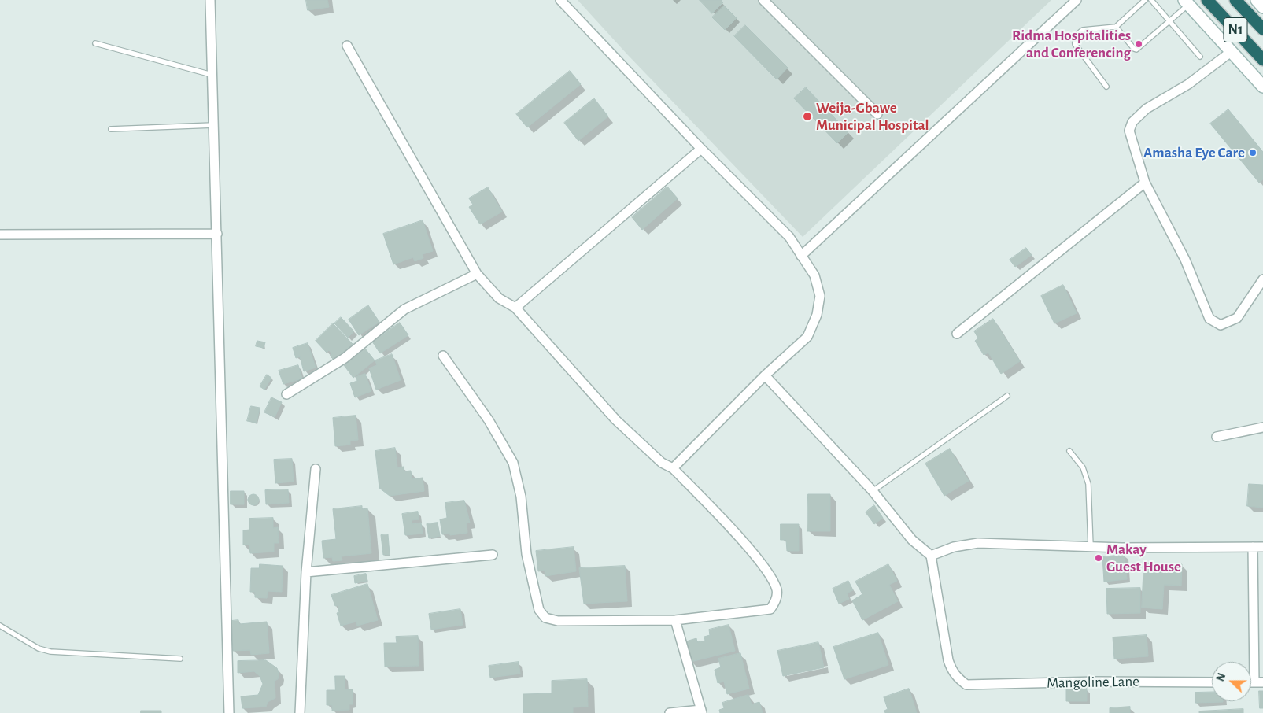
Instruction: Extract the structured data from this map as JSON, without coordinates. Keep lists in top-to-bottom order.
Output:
{
  "streets": {
    "highway": ["N1"],
    "street": ["Mangoline Lane"]
  },
  "places": [
    "Ridma Hospitalities and Conferencing",
    "Weija-Gbawe Municipal Hospital",
    "Amasha Eye Care",
    "Makay Guest House"
  ],
  "north": "left"
}
